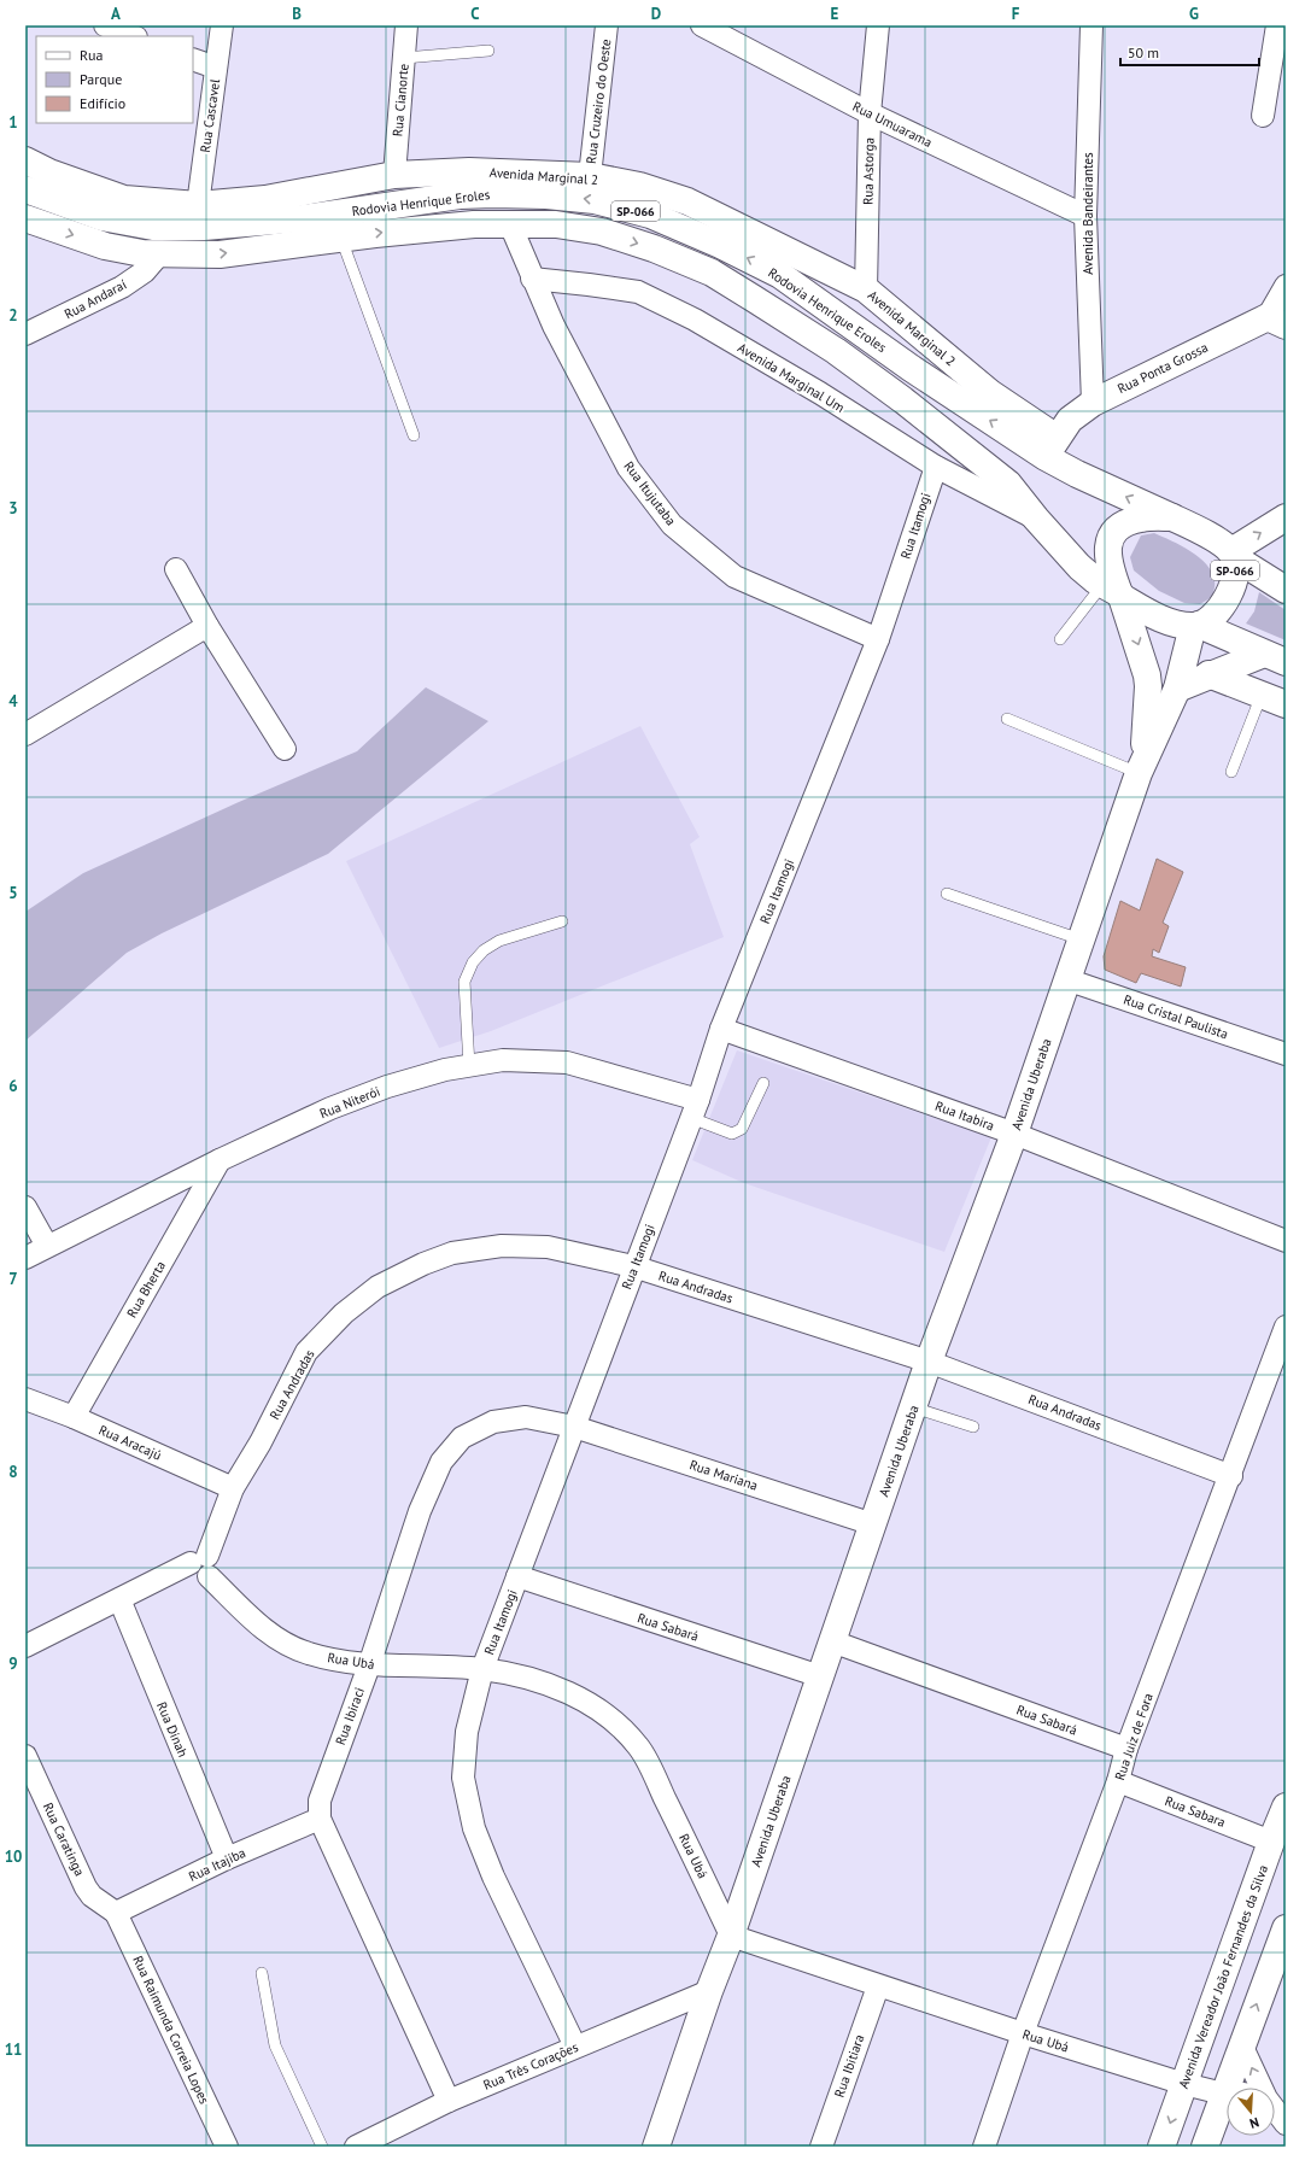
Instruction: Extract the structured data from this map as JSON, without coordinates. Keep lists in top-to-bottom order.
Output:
{
  "streets": {
    "main road": [
      "Avenida Marginal 2",
      "Rodovia Henrique Eroles",
      "SP-066",
      "Rua Ponta Grossa",
      "Avenida Uberaba",
      "Avenida Vereador João Fernandes da Silva"
    ],
    "street": [
      "Rua Cianorte",
      "Rua Cruzeiro do Oeste",
      "Rua Cascavel",
      "Rua Umuarama",
      "Rua Astorga",
      "Avenida Bandeirantes",
      "Rua Andaraí",
      "Avenida Marginal Um",
      "Rua Itujutaba",
      "Rua Itamogi",
      "Rua Cristal Paulista",
      "Rua Niterói",
      "Rua Itabira",
      "Rua Andradas",
      "Rua Bherta",
      "Rua Aracajú",
      "Rua Mariana",
      "Rua Sabará",
      "Rua Ubá",
      "Rua Ibiraci",
      "Rua Dinah",
      "Rua Juiz de Fora",
      "Rua Sabara",
      "Rua Caratinga",
      "Rua Itajiba",
      "Rua Raimunda Correia Lopes",
      "Rua Três Corações",
      "Rua Ibitiara"
    ]
  },
  "crossings": [
    ["Rua Cianorte", "Avenida Marginal 2"],
    ["Rua Cruzeiro do Oeste", "Avenida Marginal 2"],
    ["Rua Cascavel", "Avenida Marginal 2"],
    ["Rua Umuarama", "Rua Astorga"],
    ["Rua Umuarama", "Avenida Bandeirantes"],
    ["Rua Astorga", "Avenida Marginal 2"],
    ["Avenida Marginal 2", "Rodovia Henrique Eroles"],
    ["Avenida Marginal 2", "Rua Ponta Grossa"],
    ["Rodovia Henrique Eroles", "SP-066"],
    ["Rodovia Henrique Eroles", "Rua Andaraí"],
    ["Rodovia Henrique Eroles", "Rua Ponta Grossa"],
    ["Rodovia Henrique Eroles", "Avenida Marginal Um"],
    ["Rodovia Henrique Eroles", "Rua Itujutaba"],
    ["Rodovia Henrique Eroles", "Avenida Uberaba"],
    ["SP-066", "Avenida Uberaba"],
    ["Avenida Bandeirantes", "Rua Ponta Grossa"],
    ["Avenida Marginal Um", "Rua Itujutaba"],
    ["Avenida Marginal Um", "Rua Itamogi"],
    ["Rua Itujutaba", "Rua Itamogi"],
    ["Rua Itamogi", "Rua Niterói"],
    ["Rua Itamogi", "Rua Itabira"],
    ["Rua Itamogi", "Rua Andradas"],
    ["Rua Itamogi", "Rua Mariana"],
    ["Rua Itamogi", "Rua Sabará"],
    ["Rua Itamogi", "Rua Ubá"],
    ["Rua Itamogi", "Rua Ibiraci"],
    ["Rua Itamogi", "Rua Três Corações"],
    ["Rua Cristal Paulista", "Avenida Uberaba"],
    ["Avenida Uberaba", "Rua Itabira"],
    ["Avenida Uberaba", "Rua Andradas"],
    ["Avenida Uberaba", "Rua Mariana"],
    ["Avenida Uberaba", "Rua Sabará"],
    ["Avenida Uberaba", "Rua Ubá"],
    ["Avenida Uberaba", "Rua Três Corações"],
    ["Rua Niterói", "Rua Bherta"],
    ["Rua Andradas", "Rua Aracajú"],
    ["Rua Andradas", "Rua Ubá"],
    ["Rua Andradas", "Rua Juiz de Fora"],
    ["Rua Bherta", "Rua Aracajú"],
    ["Rua Mariana", "Rua Ibiraci"],
    ["Rua Sabará", "Rua Juiz de Fora"],
    ["Rua Ubá", "Rua Ibiraci"],
    ["Rua Ubá", "Rua Juiz de Fora"],
    ["Rua Ubá", "Avenida Vereador João Fernandes da Silva"],
    ["Rua Ubá", "Rua Ibitiara"],
    ["Rua Ibiraci", "Rua Itajiba"],
    ["Rua Ibiraci", "Rua Três Corações"],
    ["Rua Dinah", "Rua Itajiba"],
    ["Rua Juiz de Fora", "Rua Sabara"],
    ["Rua Sabara", "Avenida Vereador João Fernandes da Silva"],
    ["Rua Caratinga", "Rua Itajiba"],
    ["Rua Caratinga", "Rua Raimunda Correia Lopes"],
    ["Rua Itajiba", "Rua Raimunda Correia Lopes"]
  ],
  "legend": ["Rua", "Parque", "Edifício"],
  "scale_bar": "50 m",
  "north": "bottom",
  "grid": {
    "columns": [
      "A",
      "B",
      "C",
      "D",
      "E",
      "F",
      "G"
    ],
    "rows": [
      "1",
      "2",
      "3",
      "4",
      "5",
      "6",
      "7",
      "8",
      "9",
      "10",
      "11"
    ]
  }
}
